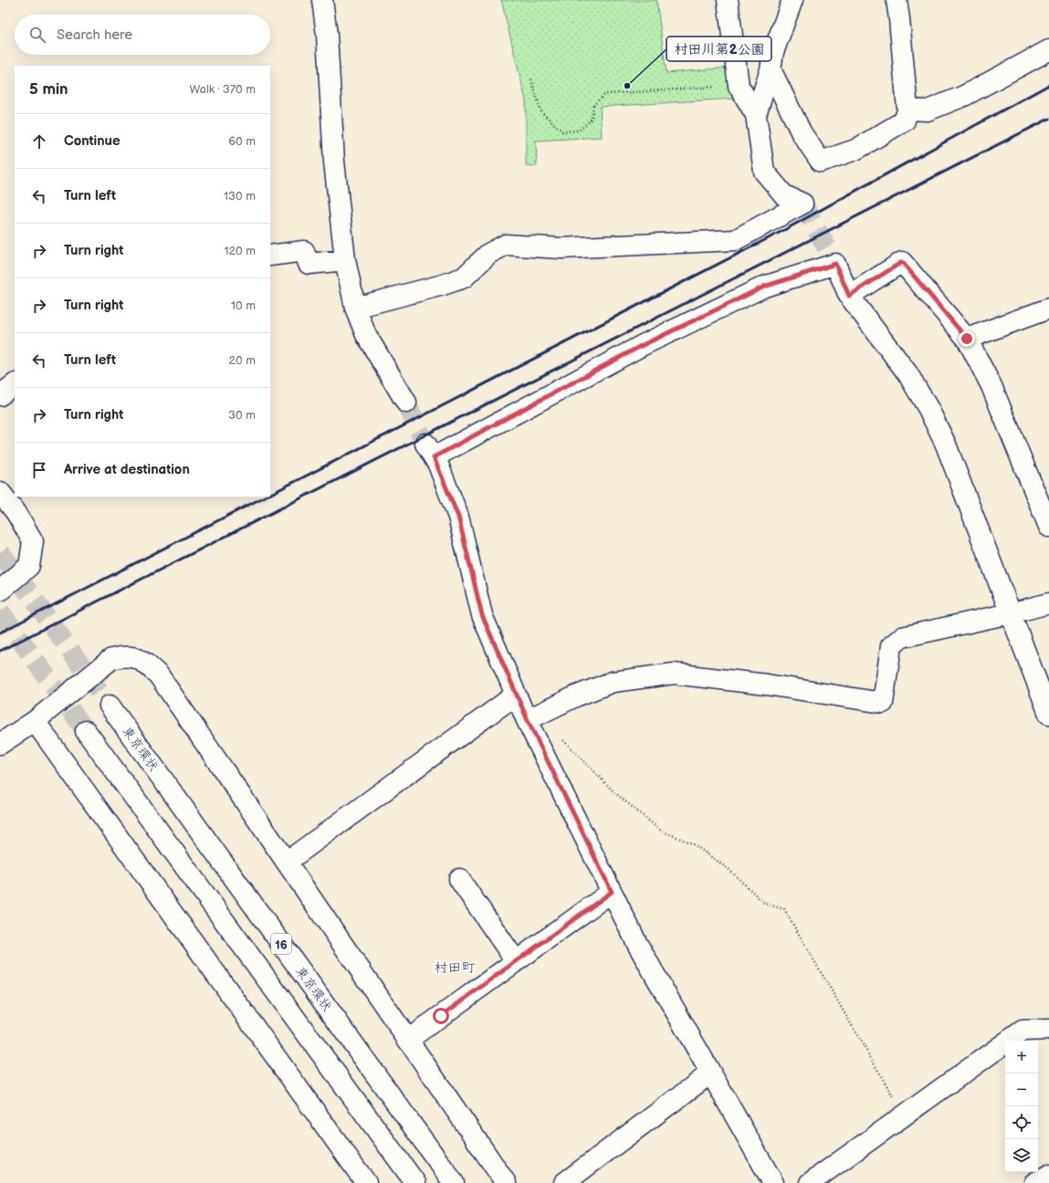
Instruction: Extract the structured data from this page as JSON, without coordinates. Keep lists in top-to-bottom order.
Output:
{
  "streets": {
    "main road": ["東京環状", "16"]
  },
  "districts": ["村田町"],
  "places": ["村田川第2公園"],
  "page": {
    "search": "Search here",
    "heading": ["5 min", "Walk · 370 m"],
    "list": [
      ["Continue", "60 m"],
      ["Turn left", "130 m"],
      ["Turn right", "120 m"],
      ["Turn right", "10 m"],
      ["Turn left", "20 m"],
      ["Turn right", "30 m"],
      "Arrive at destination"
    ],
    "map_buttons": ["+", "−"]
  }
}
